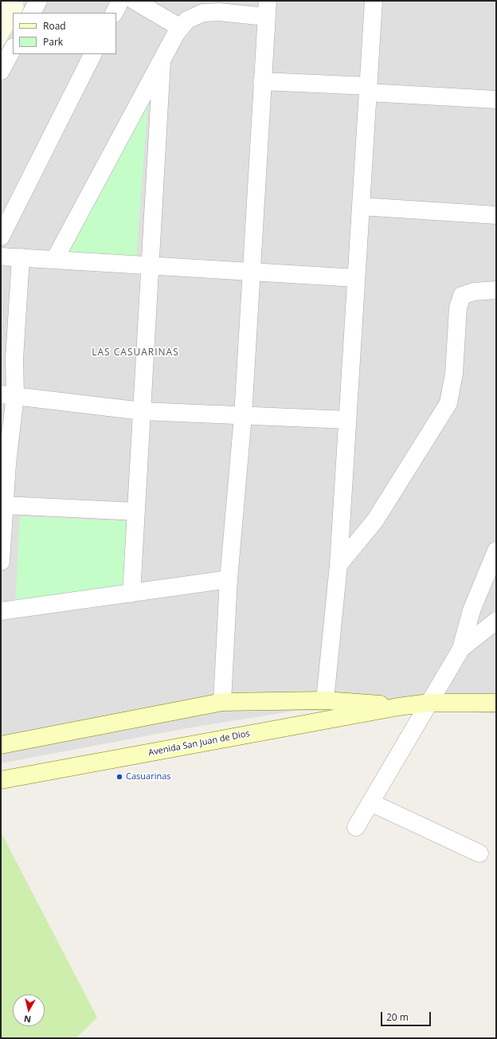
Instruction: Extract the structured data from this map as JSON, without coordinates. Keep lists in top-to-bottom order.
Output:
{
  "streets": {
    "main road": ["Avenida San Juan de Dios"]
  },
  "districts": ["LAS CASUARINAS"],
  "places": ["Casuarinas"],
  "legend": ["Road", "Park"],
  "scale_bar": "20 m",
  "north": "bottom"
}
